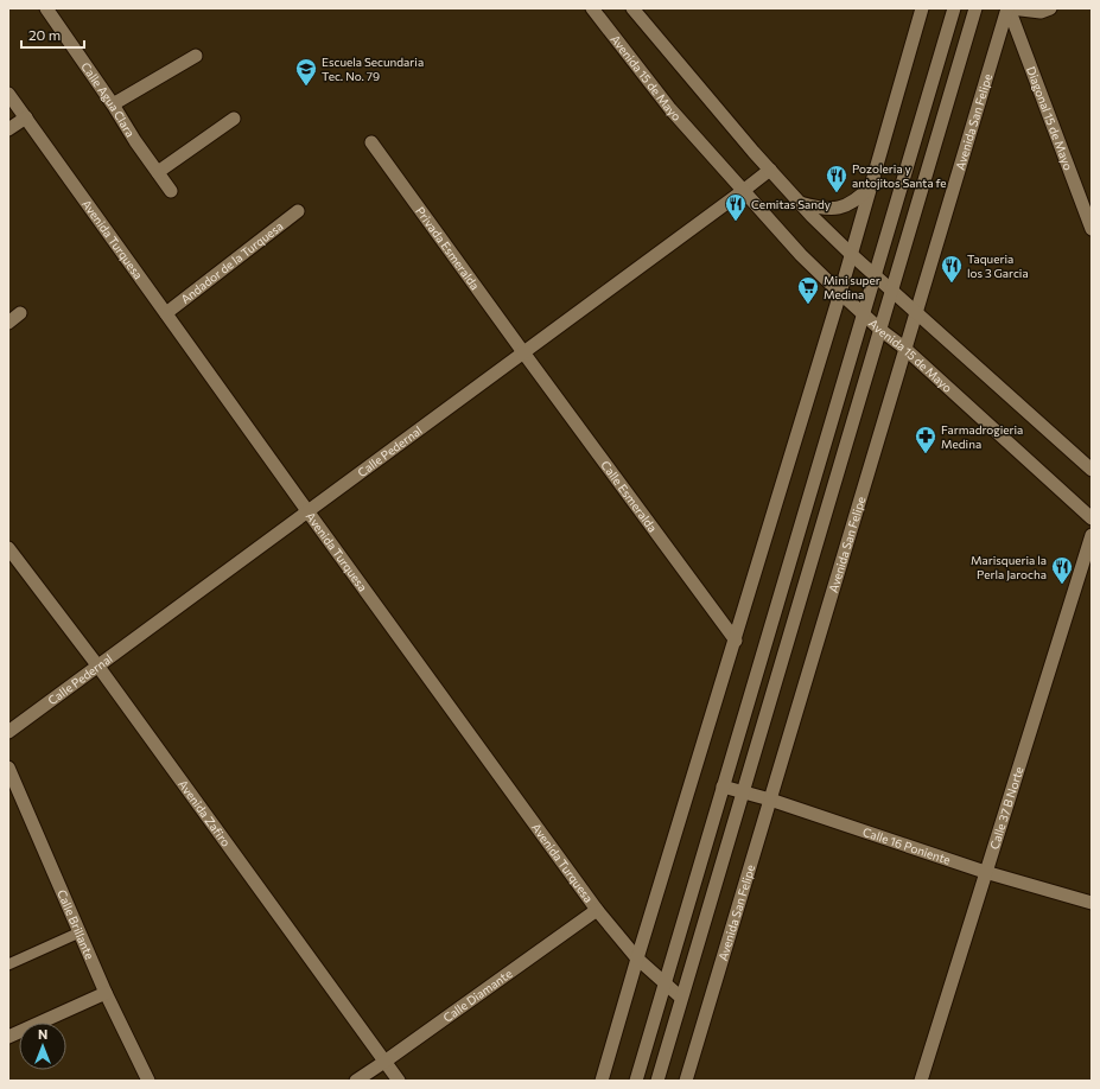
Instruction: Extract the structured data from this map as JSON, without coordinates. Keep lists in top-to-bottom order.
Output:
{
  "streets": {
    "street": [
      "Avenida 15 de Mayo",
      "Calle Agua Clara",
      "Diagonal 15 de Mayo",
      "Avenida San Felipe",
      "Avenida Turquesa",
      "Privada Esmeralda",
      "Andador de la Turquesa",
      "Calle Pedernal",
      "Calle Esmeralda",
      "Calle 37 B Norte",
      "Avenida Zafiro",
      "Calle 16 Poniente",
      "Calle Brillante",
      "Calle Diamante"
    ]
  },
  "crossings": [
    ["Avenida 15 de Mayo", "Avenida San Felipe"],
    ["Avenida 15 de Mayo", "Calle Pedernal"],
    ["Diagonal 15 de Mayo", "Avenida San Felipe"],
    ["Avenida San Felipe", "Calle 16 Poniente"],
    ["Avenida Turquesa", "Andador de la Turquesa"],
    ["Avenida Turquesa", "Calle Pedernal"],
    ["Avenida Turquesa", "Calle Diamante"],
    ["Privada Esmeralda", "Calle Pedernal"],
    ["Privada Esmeralda", "Calle Esmeralda"],
    ["Calle Pedernal", "Calle Esmeralda"],
    ["Calle Pedernal", "Avenida Zafiro"],
    ["Calle 37 B Norte", "Calle 16 Poniente"],
    ["Avenida Zafiro", "Calle Diamante"]
  ],
  "places": {
    "school or university": ["Escuela Secundaria Tec. No. 79"],
    "restaurant": [
      "Pozoleria y antojitos Santa fe",
      "Cemitas Sandy",
      "Taqueria los 3 Garcia",
      "Marisqueria la Perla Jarocha"
    ],
    "supermarket": ["Mini super Medina"],
    "pharmacy": ["Farmadrogieria Medina"]
  },
  "scale_bar": "20 m",
  "north": "top"
}
